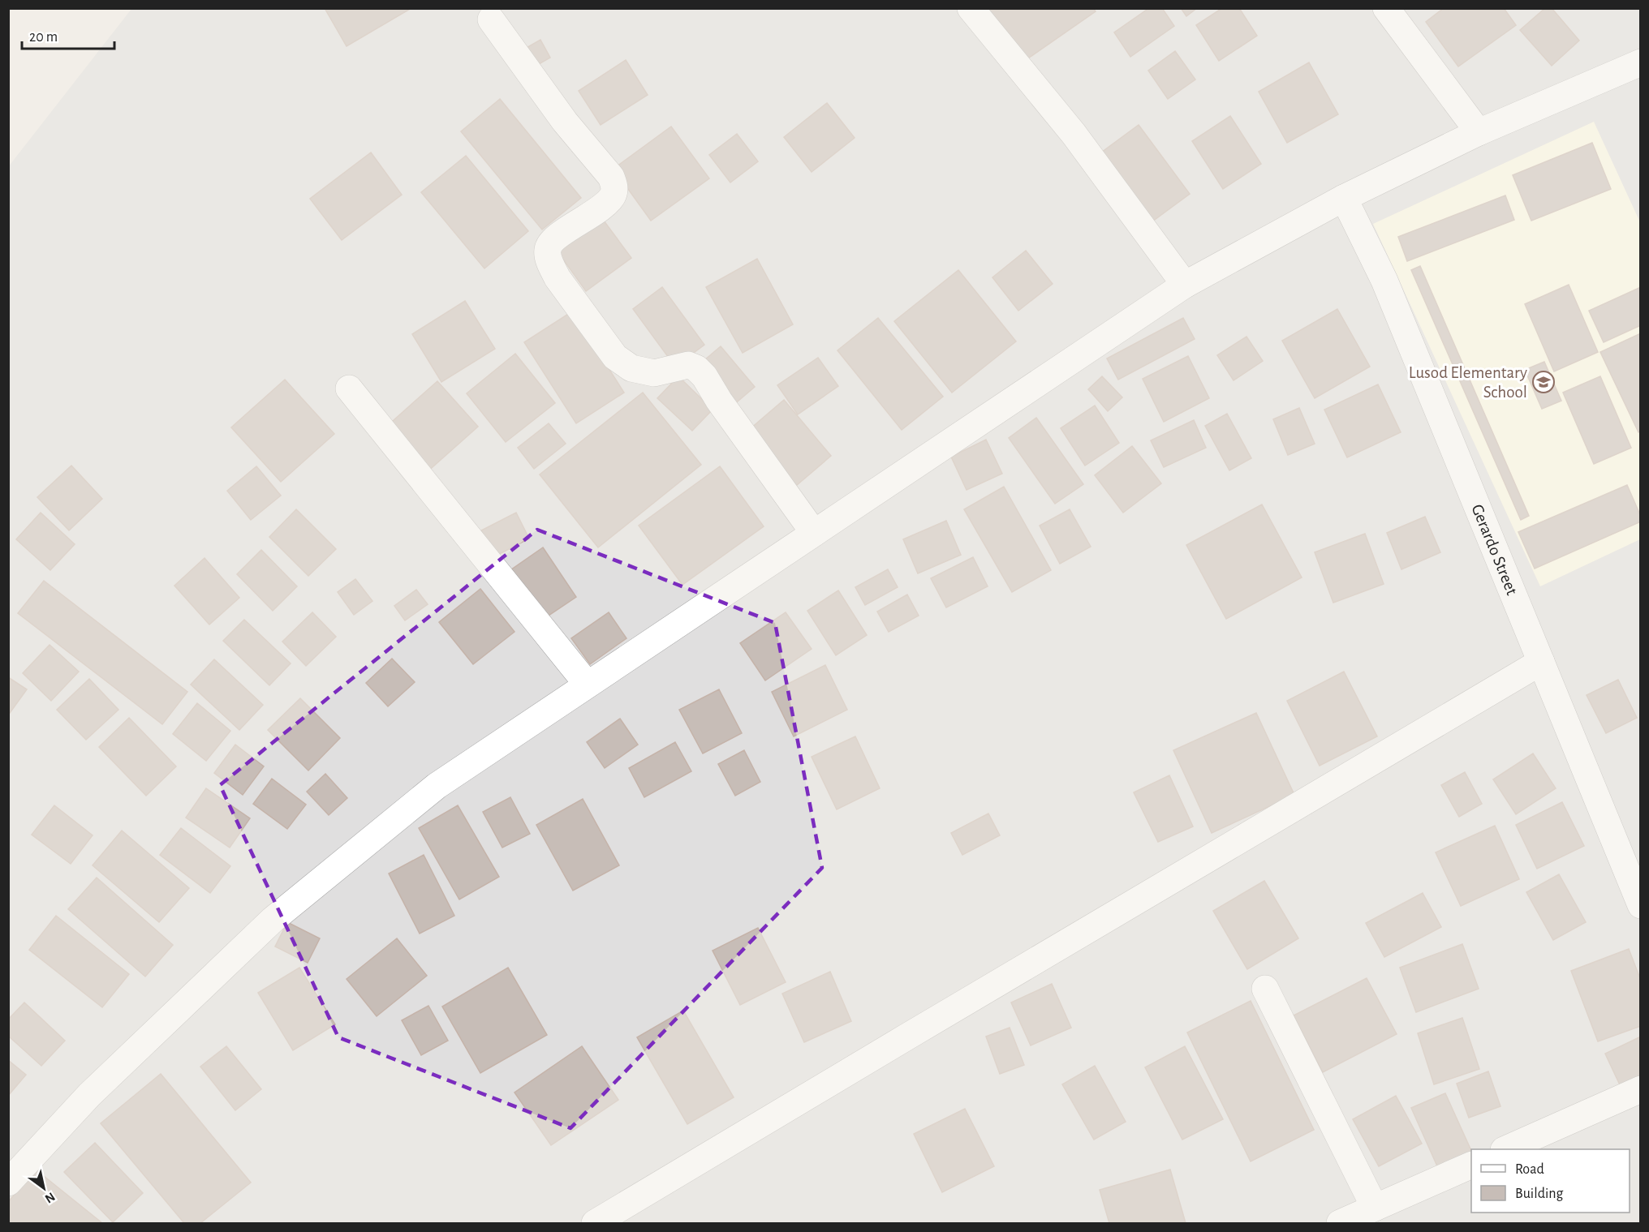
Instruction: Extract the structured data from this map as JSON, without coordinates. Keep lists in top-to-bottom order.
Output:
{
  "streets": {
    "street": ["Gerardo Street"]
  },
  "places": {
    "school or university": ["Lusod Elementary School"]
  },
  "legend": ["Road", "Building"],
  "scale_bar": "20 m",
  "north": "bottom right"
}
